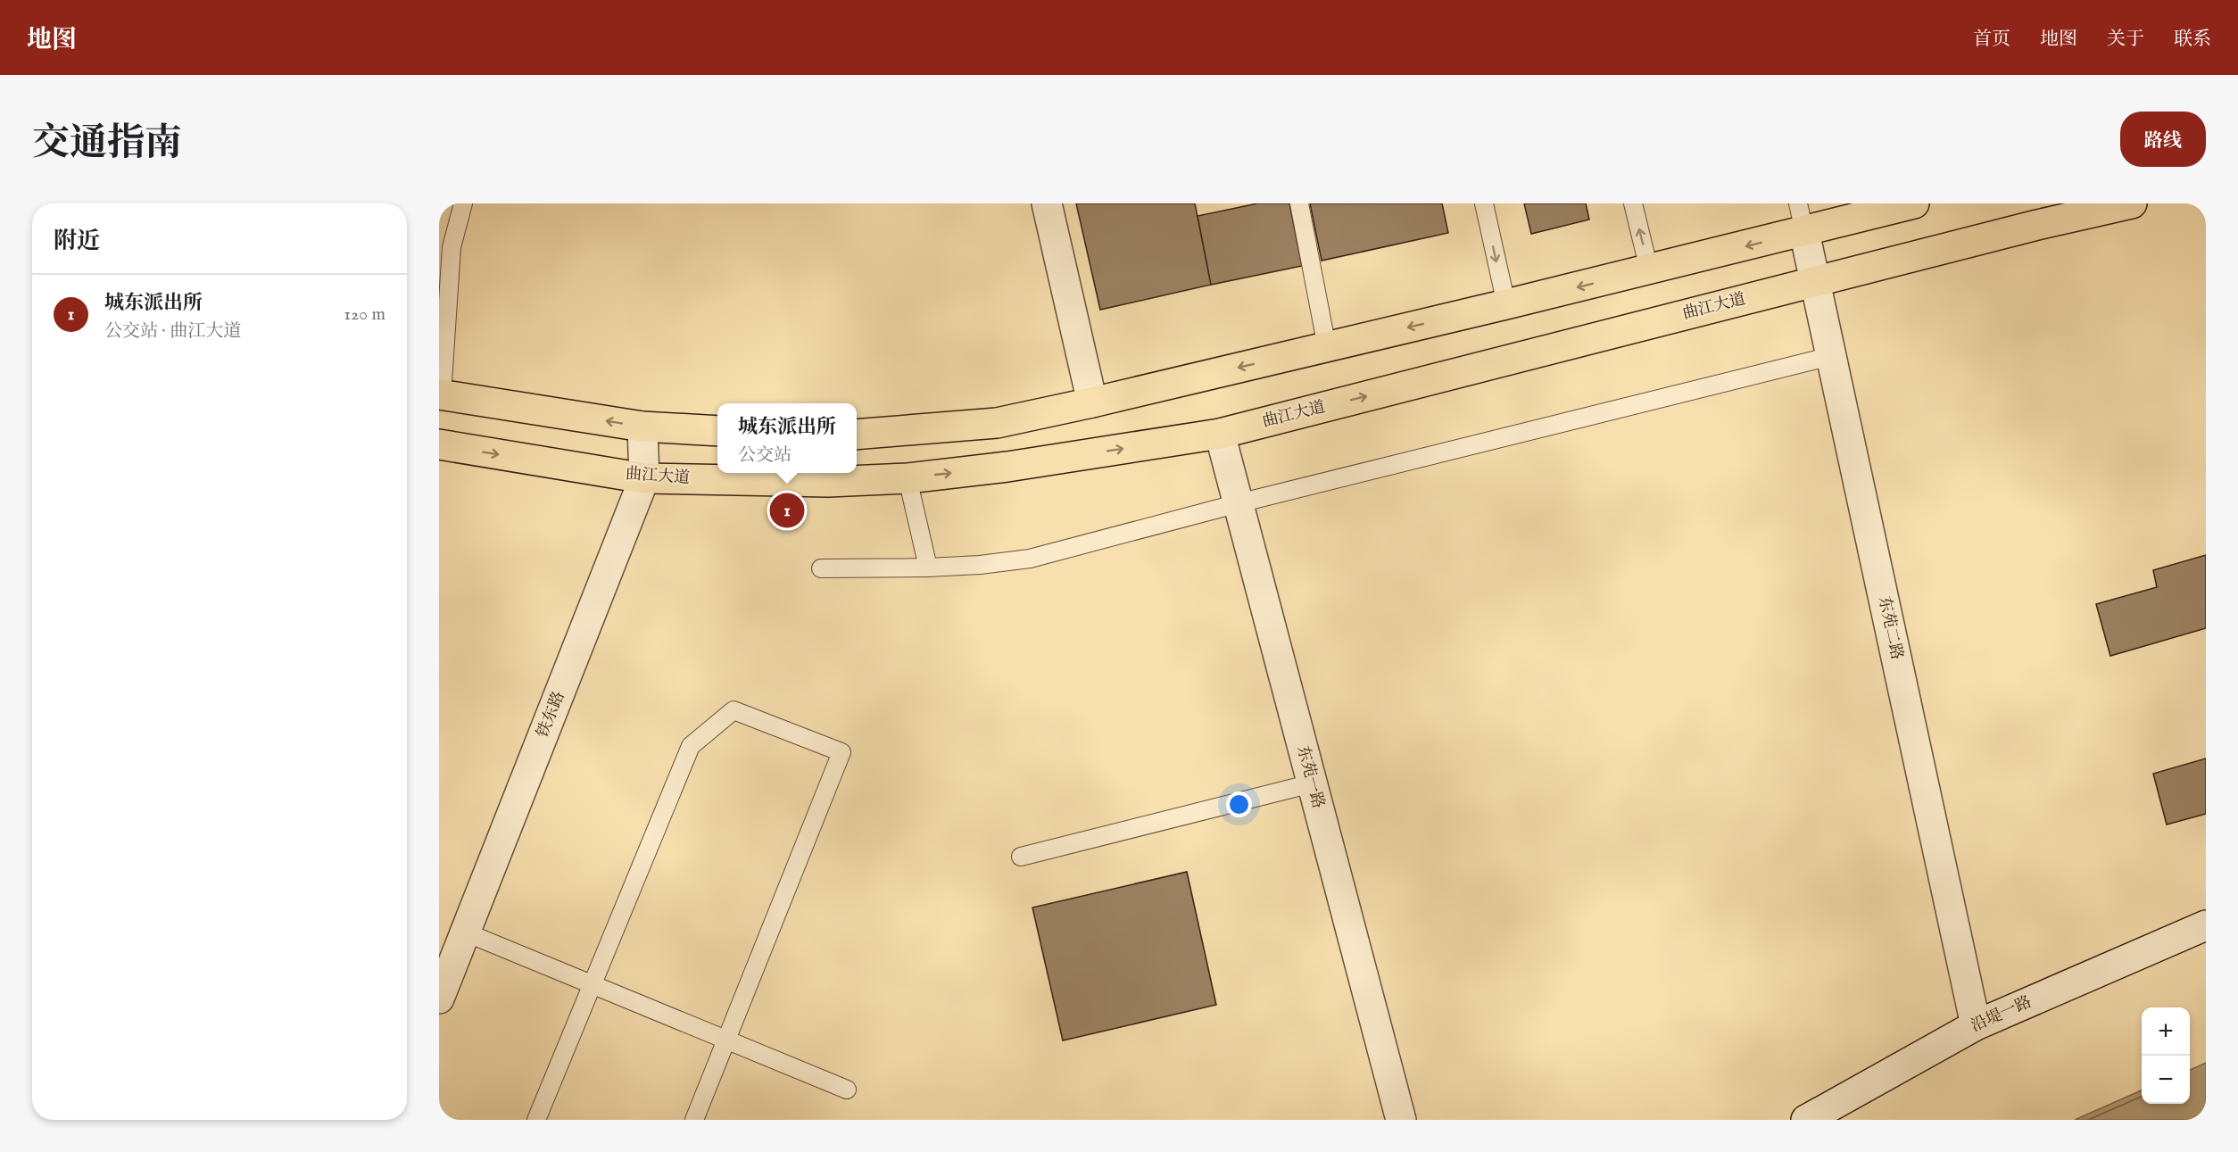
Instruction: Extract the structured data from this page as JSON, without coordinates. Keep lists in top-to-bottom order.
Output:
{
  "streets": {
    "main road": ["曲江大道"],
    "street": [
      "东苑二路",
      "铁东路",
      "东苑一路",
      "沿堤一路"
    ]
  },
  "crossings": [
    ["曲江大道", "东苑二路"],
    ["曲江大道", "铁东路"],
    ["曲江大道", "东苑一路"],
    ["东苑二路", "沿堤一路"]
  ],
  "page": {
    "header": "地图",
    "nav": [
      "首页",
      "地图",
      "关于",
      "联系"
    ],
    "title": "交通指南",
    "buttons": "路线",
    "heading": "附近",
    "list": [
      {
        "mark": "1",
        "name": "城东派出所",
        "note": "公交站 · 曲江大道",
        "value": "120 m"
      }
    ],
    "popup": ["城东派出所", "公交站"],
    "pins": "1",
    "map_buttons": ["+", "−"]
  }
}
